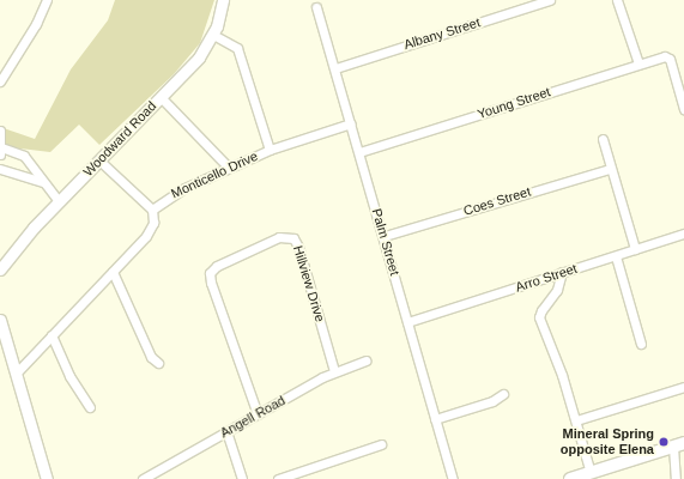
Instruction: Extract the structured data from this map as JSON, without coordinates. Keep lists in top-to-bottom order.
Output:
{
  "streets": {
    "street": [
      "Albany Street",
      "Young Street",
      "Woodward Road",
      "Monticello Drive",
      "Coes Street",
      "Palm Street",
      "Arro Street",
      "Hillview Drive",
      "Angell Road"
    ]
  },
  "crossings": [
    ["Albany Street", "Palm Street"],
    ["Young Street", "Palm Street"],
    ["Monticello Drive", "Palm Street"],
    ["Coes Street", "Palm Street"],
    ["Palm Street", "Arro Street"],
    ["Hillview Drive", "Angell Road"]
  ],
  "places": ["Mineral Spring opposite Elena"]
}
